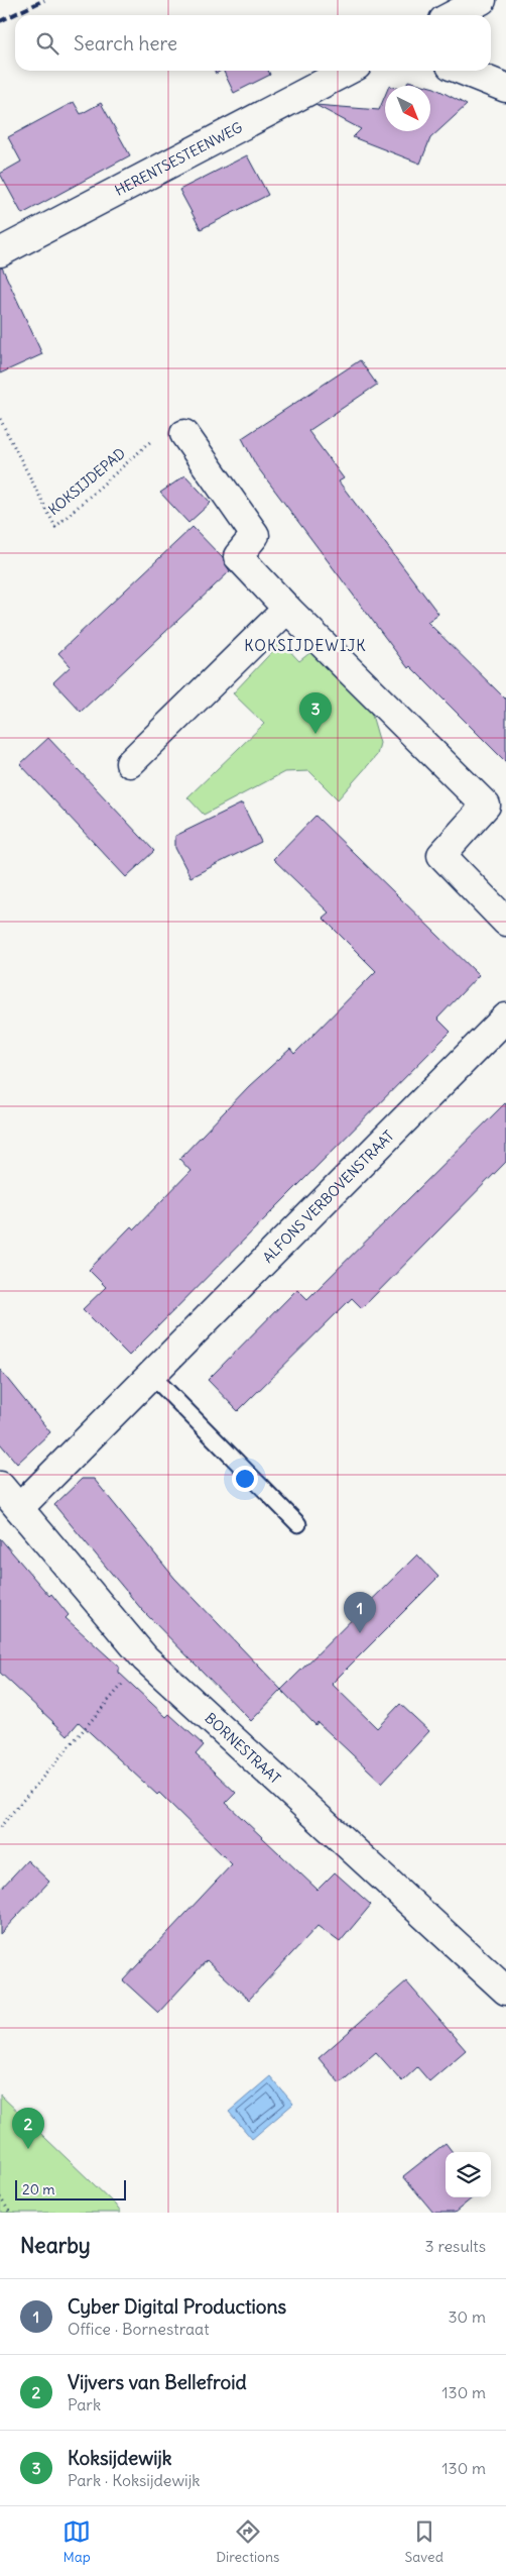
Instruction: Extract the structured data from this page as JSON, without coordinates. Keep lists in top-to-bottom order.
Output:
{
  "streets": {
    "street": ["HERENTSESTEENWEG", "ALFONS VERBOVENSTRAAT", "BORNESTRAAT"],
    "path": ["KOKSIJDEPAD"]
  },
  "crossings": [
    ["ALFONS VERBOVENSTRAAT", "BORNESTRAAT"]
  ],
  "districts": ["KOKSIJDEWIJK"],
  "scale_bar": "20 m",
  "north": "bottom right",
  "page": {
    "search": "Search here",
    "pins": ["3", "1", "2"],
    "scale": "20 m",
    "heading": ["Nearby", "3 results"],
    "list": [
      {
        "mark": "1",
        "name": "Cyber Digital Productions",
        "note": "Office · Bornestraat",
        "value": "30 m"
      },
      {
        "mark": "2",
        "name": "Vijvers van Bellefroid",
        "note": "Park",
        "value": "130 m"
      },
      {
        "mark": "3",
        "name": "Koksijdewijk",
        "note": "Park · Koksijdewijk",
        "value": "130 m"
      }
    ],
    "nav": ["Map", "Directions", "Saved"]
  }
}
